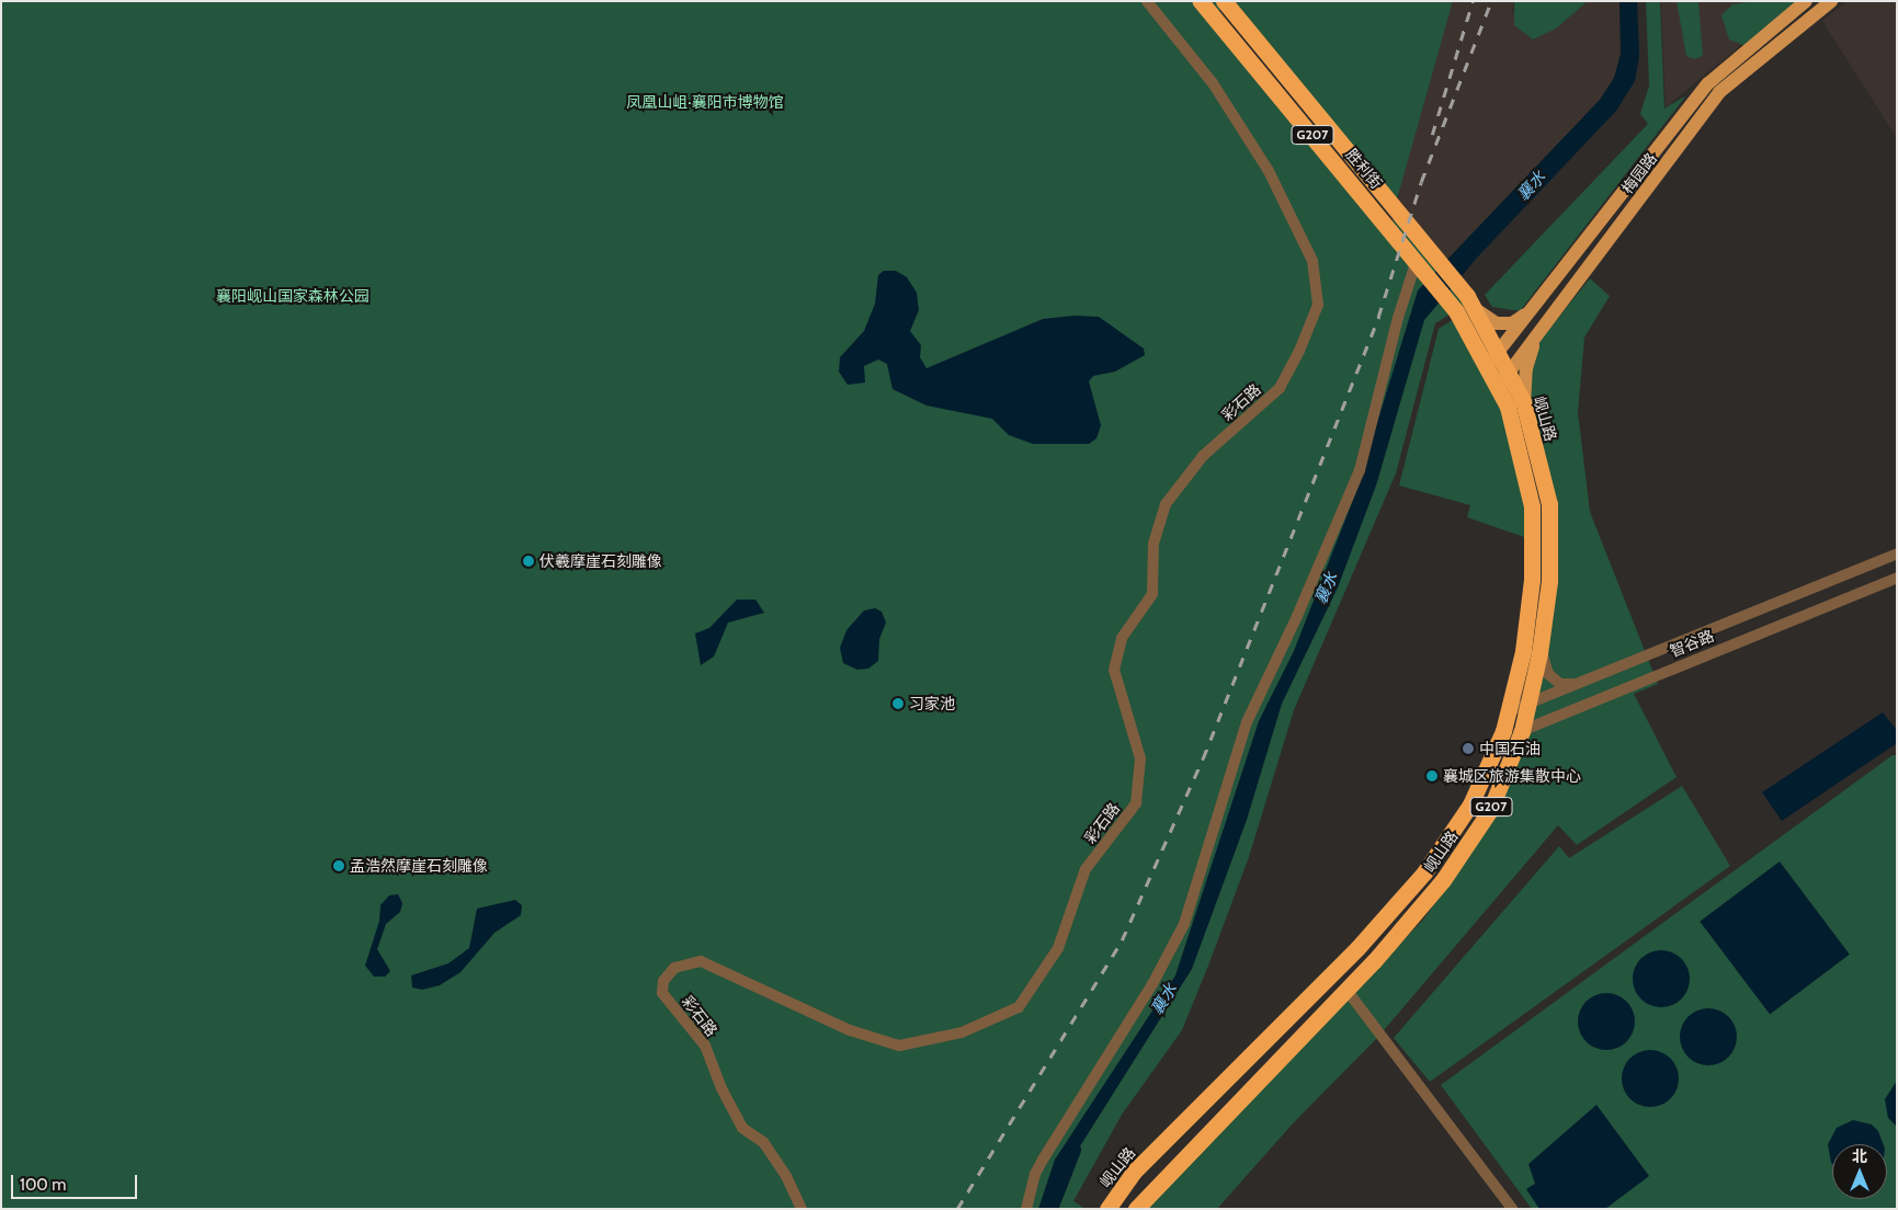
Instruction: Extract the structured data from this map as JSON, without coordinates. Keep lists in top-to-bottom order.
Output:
{
  "streets": {
    "highway": ["G207", "胜利街", "岘山路"],
    "main road": ["梅园路"],
    "street": ["彩石路", "智谷路"]
  },
  "crossings": [
    ["胜利街", "岘山路"],
    ["梅园路", "岘山路"],
    ["岘山路", "智谷路"]
  ],
  "water": ["襄水"],
  "parks": ["凤凰山岨·襄阳市博物馆", "襄阳岘山国家森林公园"],
  "places": [
    "伏羲摩崖石刻雕像",
    "习家池",
    "中国石油",
    "襄城区旅游集散中心",
    "孟浩然摩崖石刻雕像"
  ],
  "scale_bar": "100 m",
  "north": "top"
}
